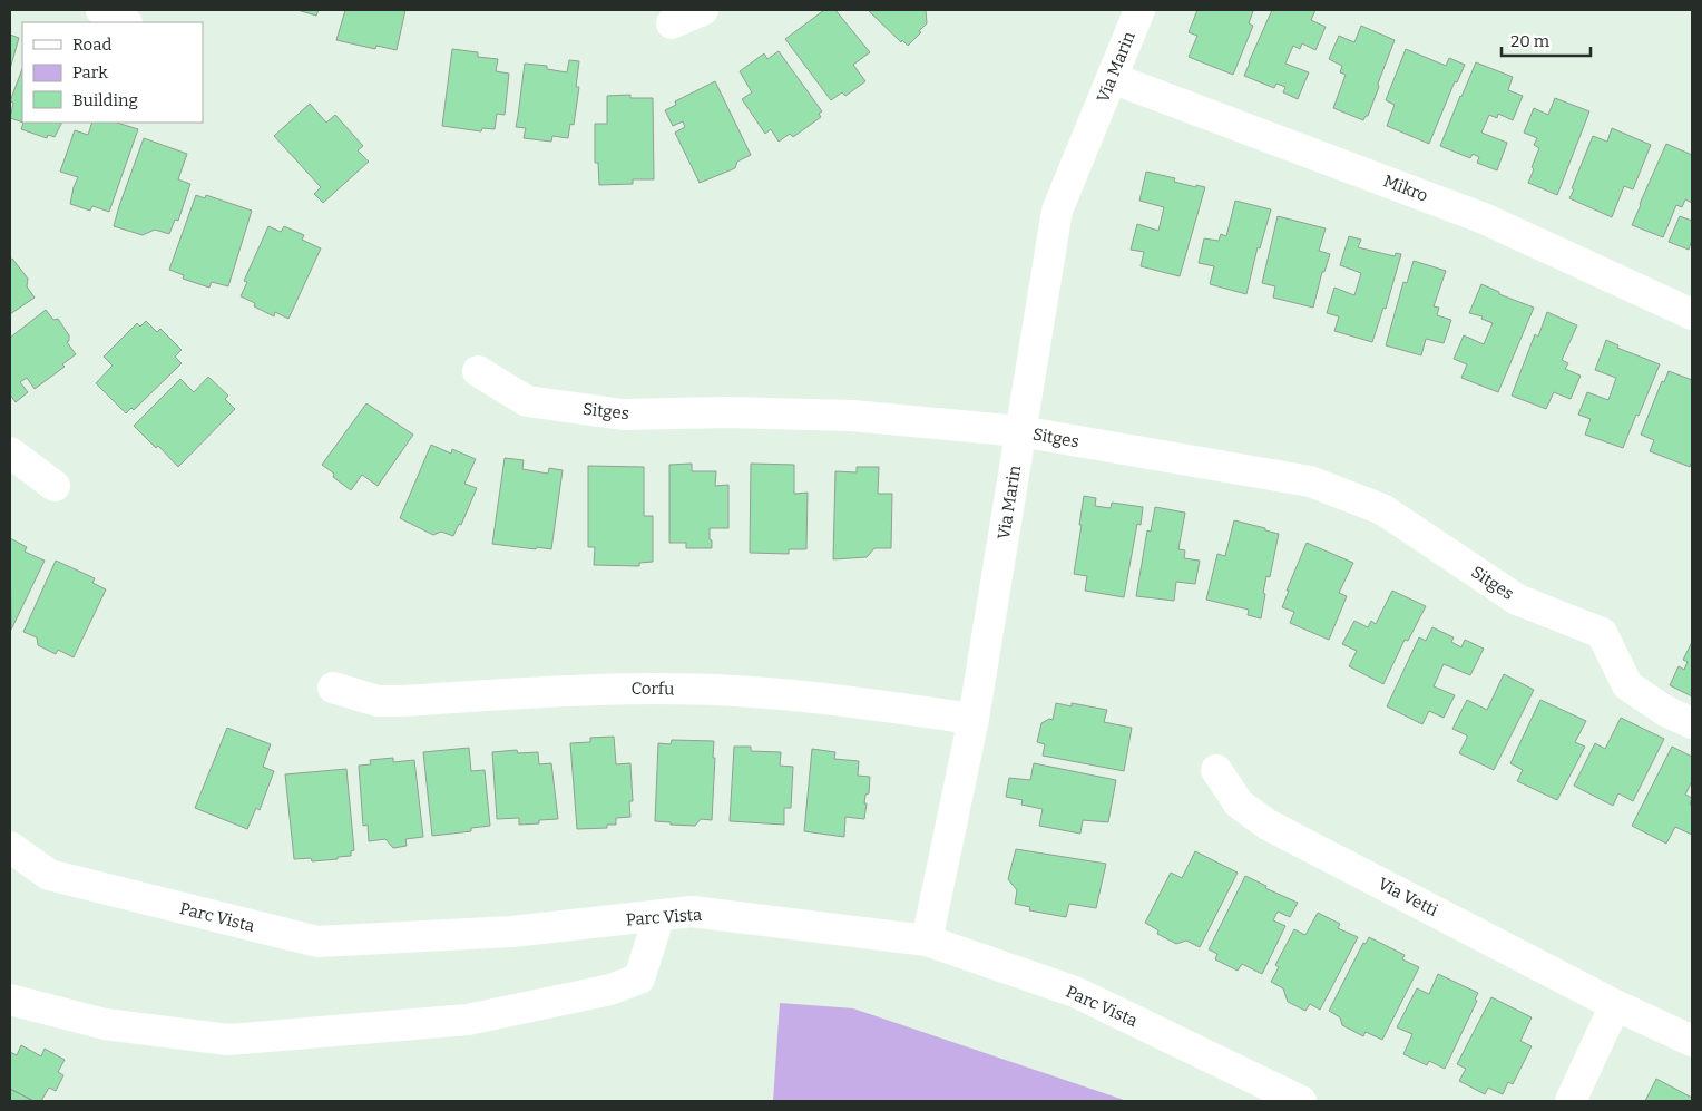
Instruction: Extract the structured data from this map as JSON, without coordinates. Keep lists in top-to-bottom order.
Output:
{
  "streets": {
    "street": [
      "Via Marin",
      "Mikro",
      "Sitges",
      "Corfu",
      "Via Vetti",
      "Parc Vista"
    ]
  },
  "crossings": [
    ["Via Marin", "Mikro"],
    ["Via Marin", "Sitges"],
    ["Via Marin", "Corfu"],
    ["Via Marin", "Parc Vista"]
  ],
  "legend": ["Road", "Park", "Building"],
  "scale_bar": "20 m"
}
